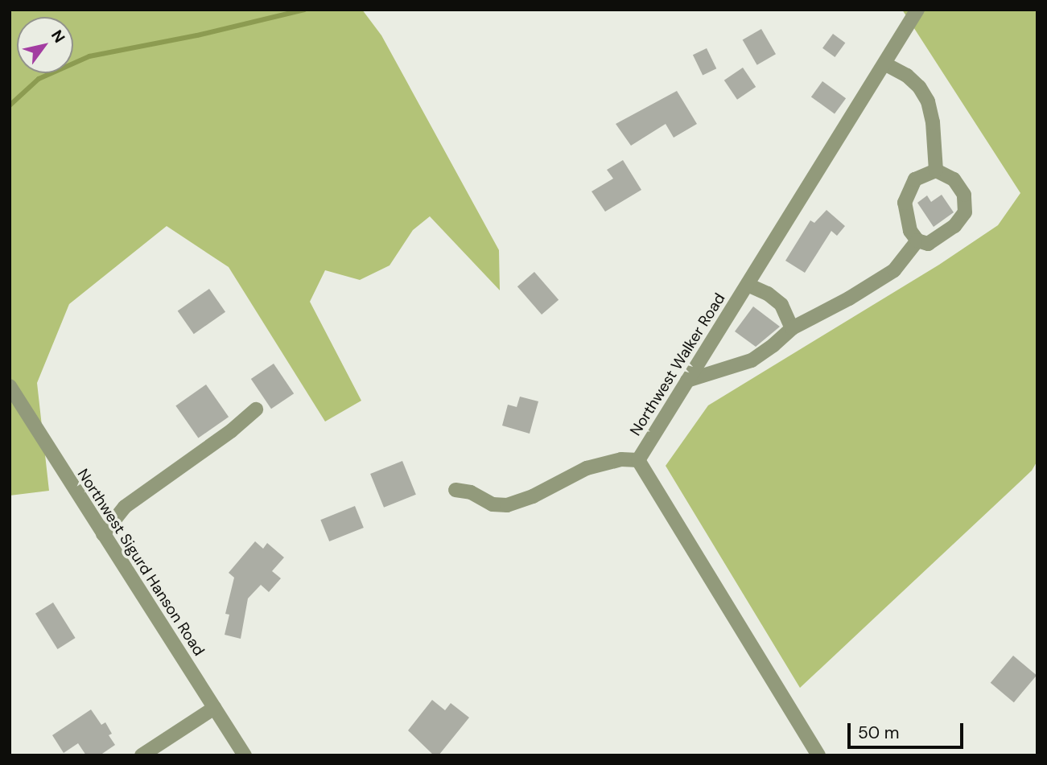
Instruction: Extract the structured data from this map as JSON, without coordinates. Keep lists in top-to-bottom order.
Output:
{
  "streets": {
    "street": ["Northwest Walker Road", "Northwest Sigurd Hanson Road"]
  },
  "scale_bar": "50 m",
  "north": "top right"
}
